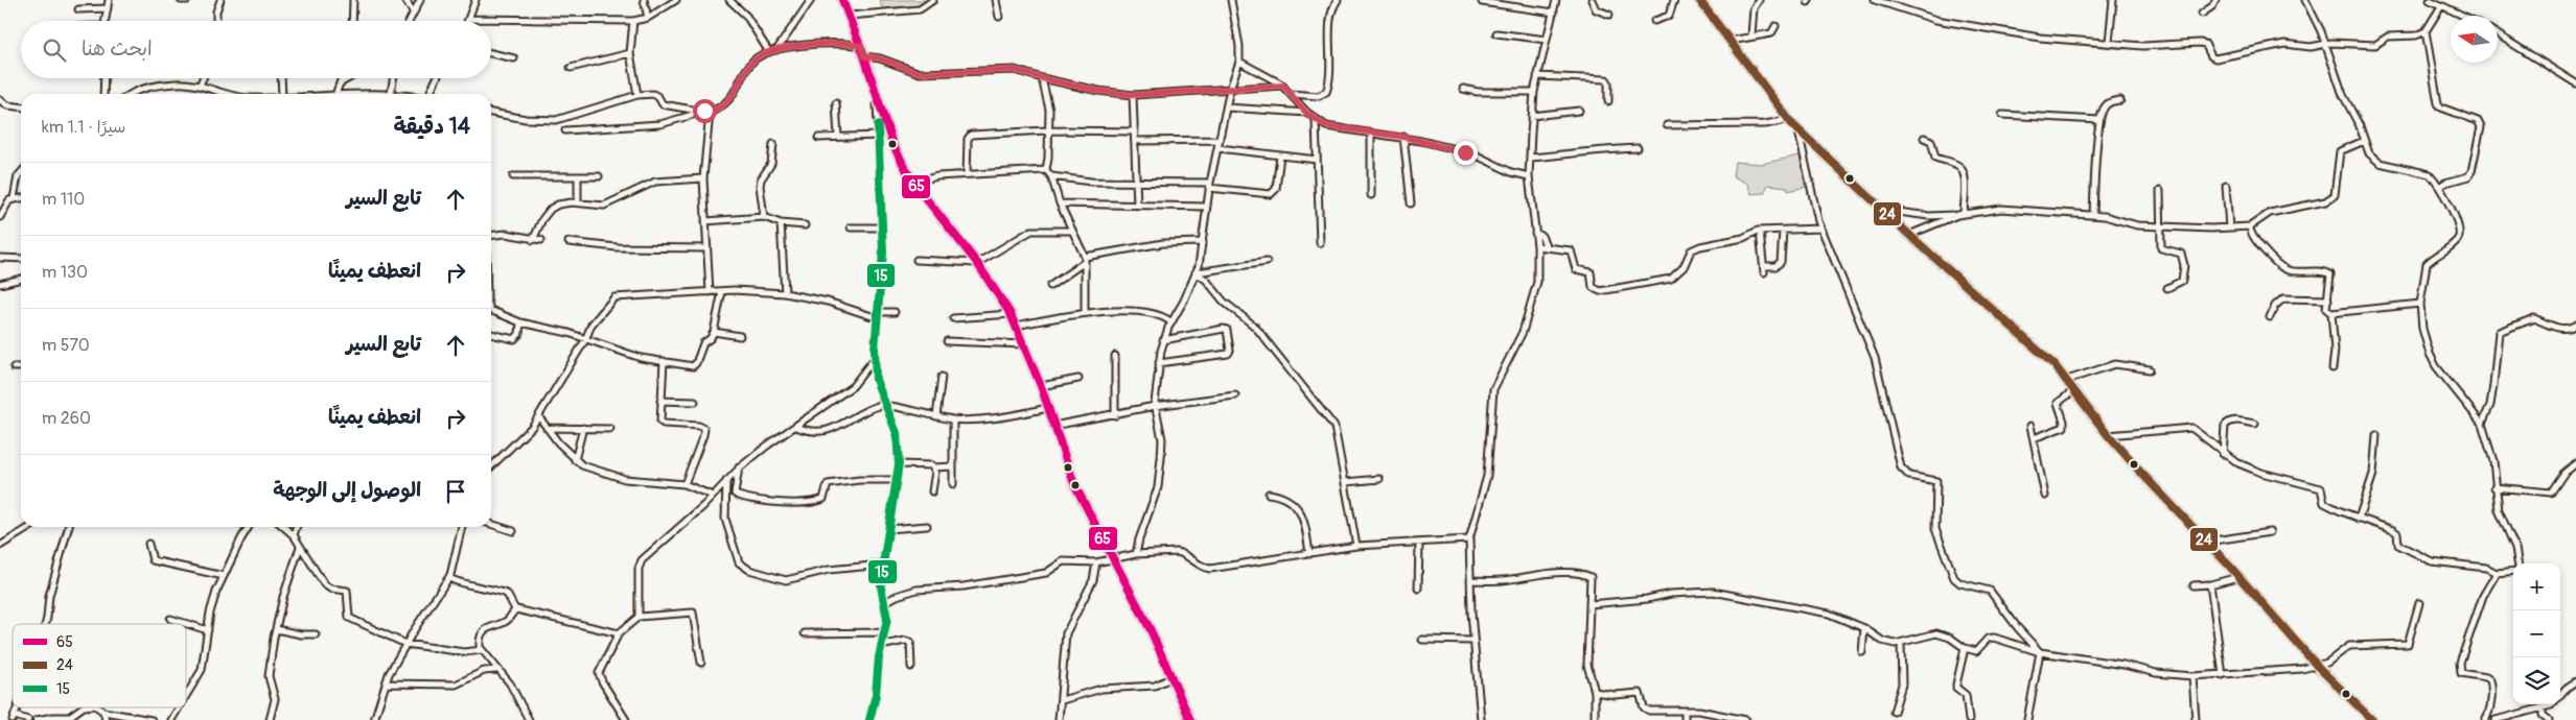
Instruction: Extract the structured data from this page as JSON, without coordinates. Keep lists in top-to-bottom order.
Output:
{
  "lines": ["transit line 65", "transit line 24", "transit line 15"],
  "legend": ["65", "24", "15"],
  "north": "left",
  "page": {
    "search": "ابحث هنا",
    "heading": ["14 دقيقة", "سيرًا · 1.1 km"],
    "list": [
      ["تابع السير", "110 m"],
      ["انعطف يمينًا", "130 m"],
      ["تابع السير", "570 m"],
      ["انعطف يمينًا", "260 m"],
      "الوصول إلى الوجهة"
    ],
    "map_buttons": ["+", "−"]
  }
}
